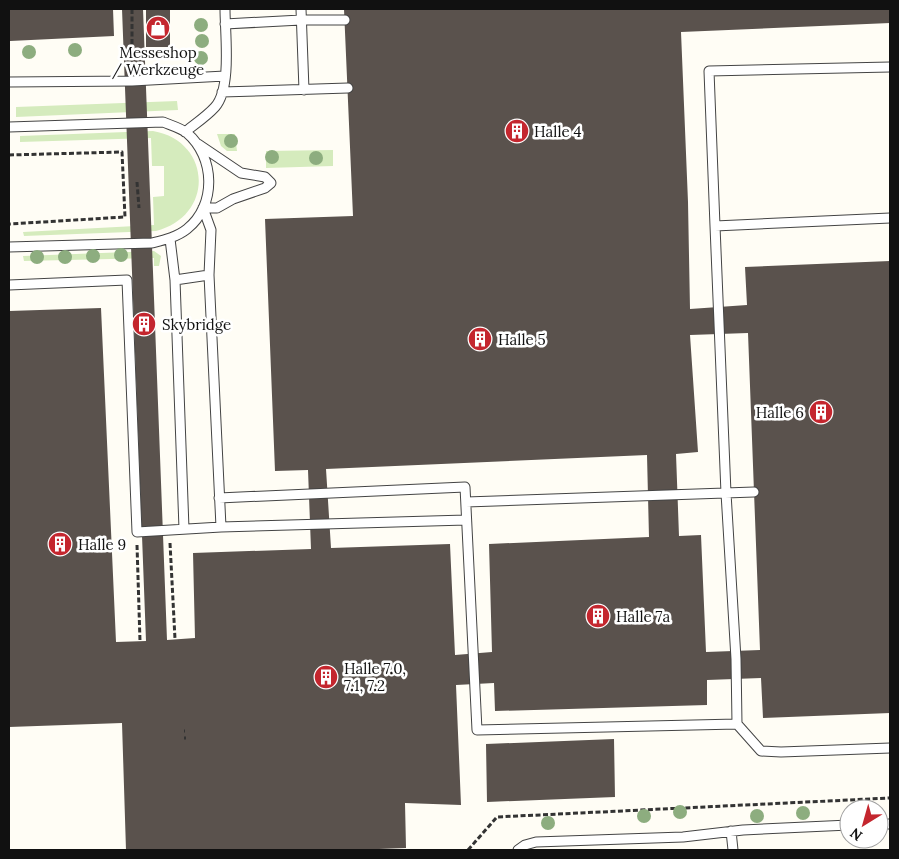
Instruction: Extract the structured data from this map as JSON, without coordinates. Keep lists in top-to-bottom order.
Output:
{
  "places": {
    "shop": ["Messeshop / Werkzeuge"],
    "building": [
      "Halle 4",
      "Skybridge",
      "Halle 5",
      "Halle 6",
      "Halle 9",
      "Halle 7a",
      "Halle 7.0, 7.1, 7.2"
    ]
  },
  "north": "bottom left"
}
